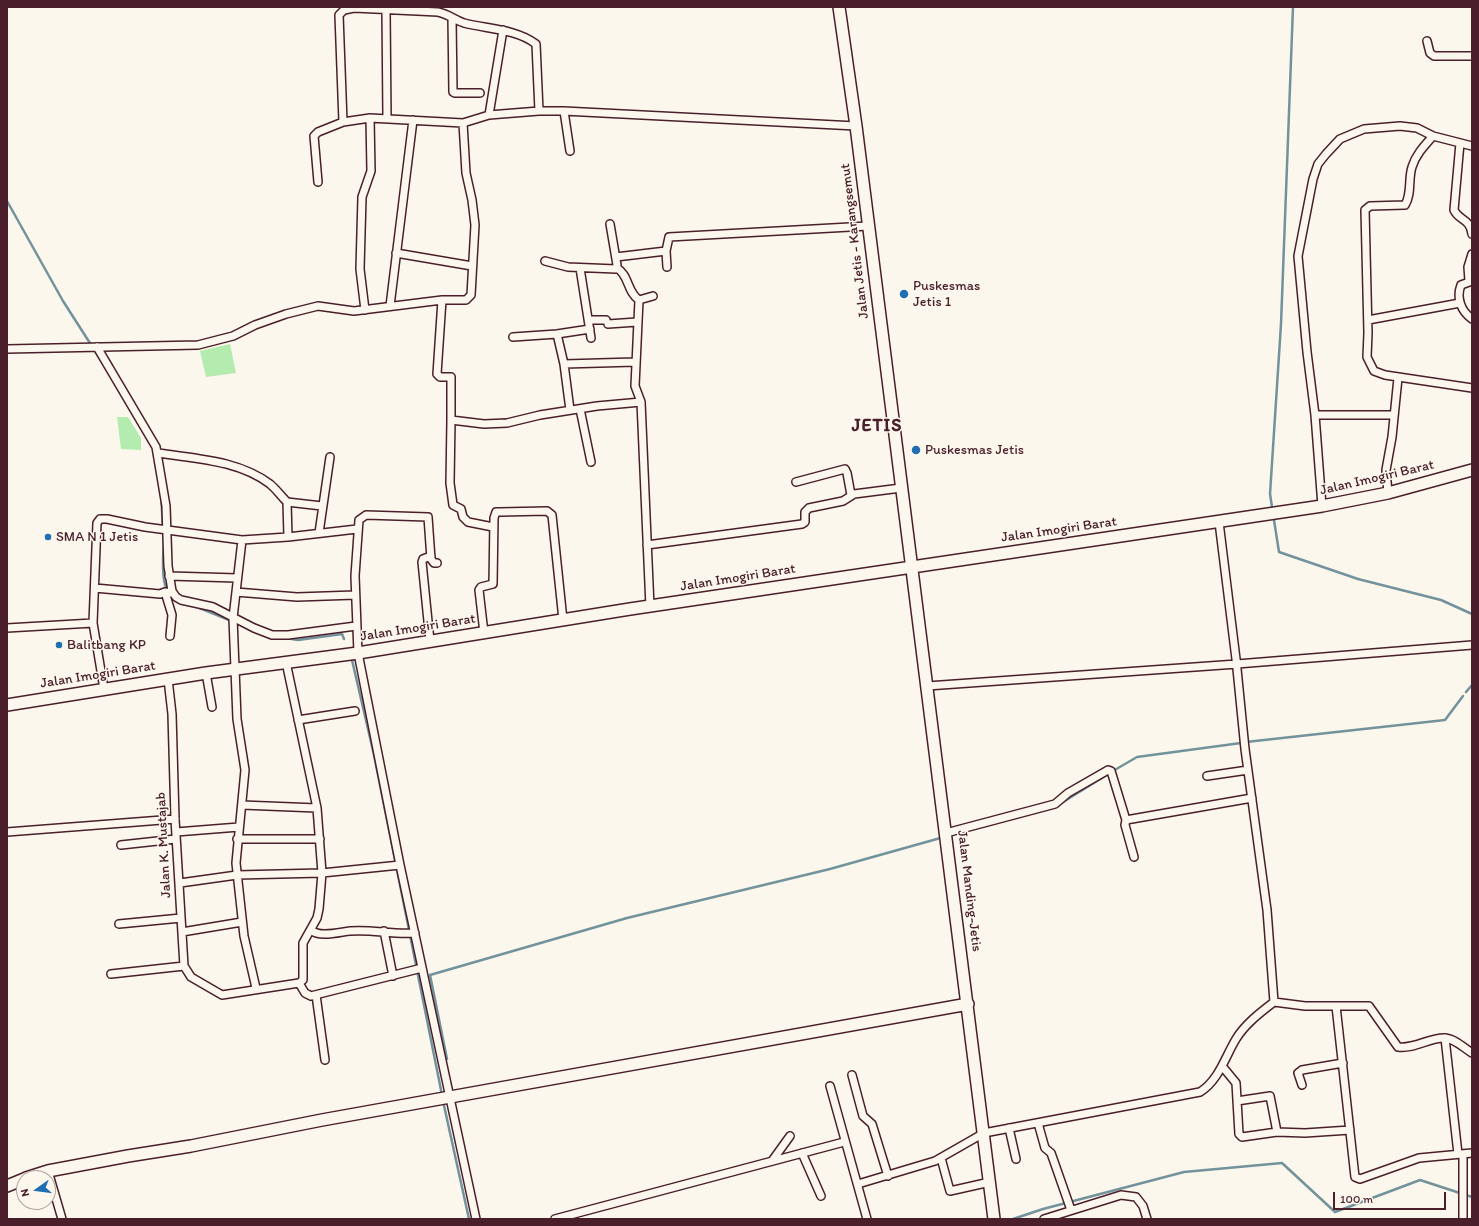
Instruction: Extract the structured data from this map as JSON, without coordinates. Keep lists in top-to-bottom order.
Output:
{
  "streets": {
    "main road": ["Jalan Jetis - Karangsemut", "Jalan Imogiri Barat", "Jalan Manding-Jetis"],
    "street": ["Jalan K. Mustajab"]
  },
  "crossings": [
    ["Jalan Jetis - Karangsemut", "Jalan Imogiri Barat"],
    ["Jalan Jetis - Karangsemut", "Jalan Manding-Jetis"],
    ["Jalan Imogiri Barat", "Jalan K. Mustajab"],
    ["Jalan Imogiri Barat", "Jalan Manding-Jetis"]
  ],
  "districts": ["JETIS"],
  "places": [
    "Puskesmas Jetis 1",
    "Puskesmas Jetis",
    "SMA N 1 Jetis",
    "Balitbang KP"
  ],
  "scale_bar": "100 m",
  "north": "left"
}
